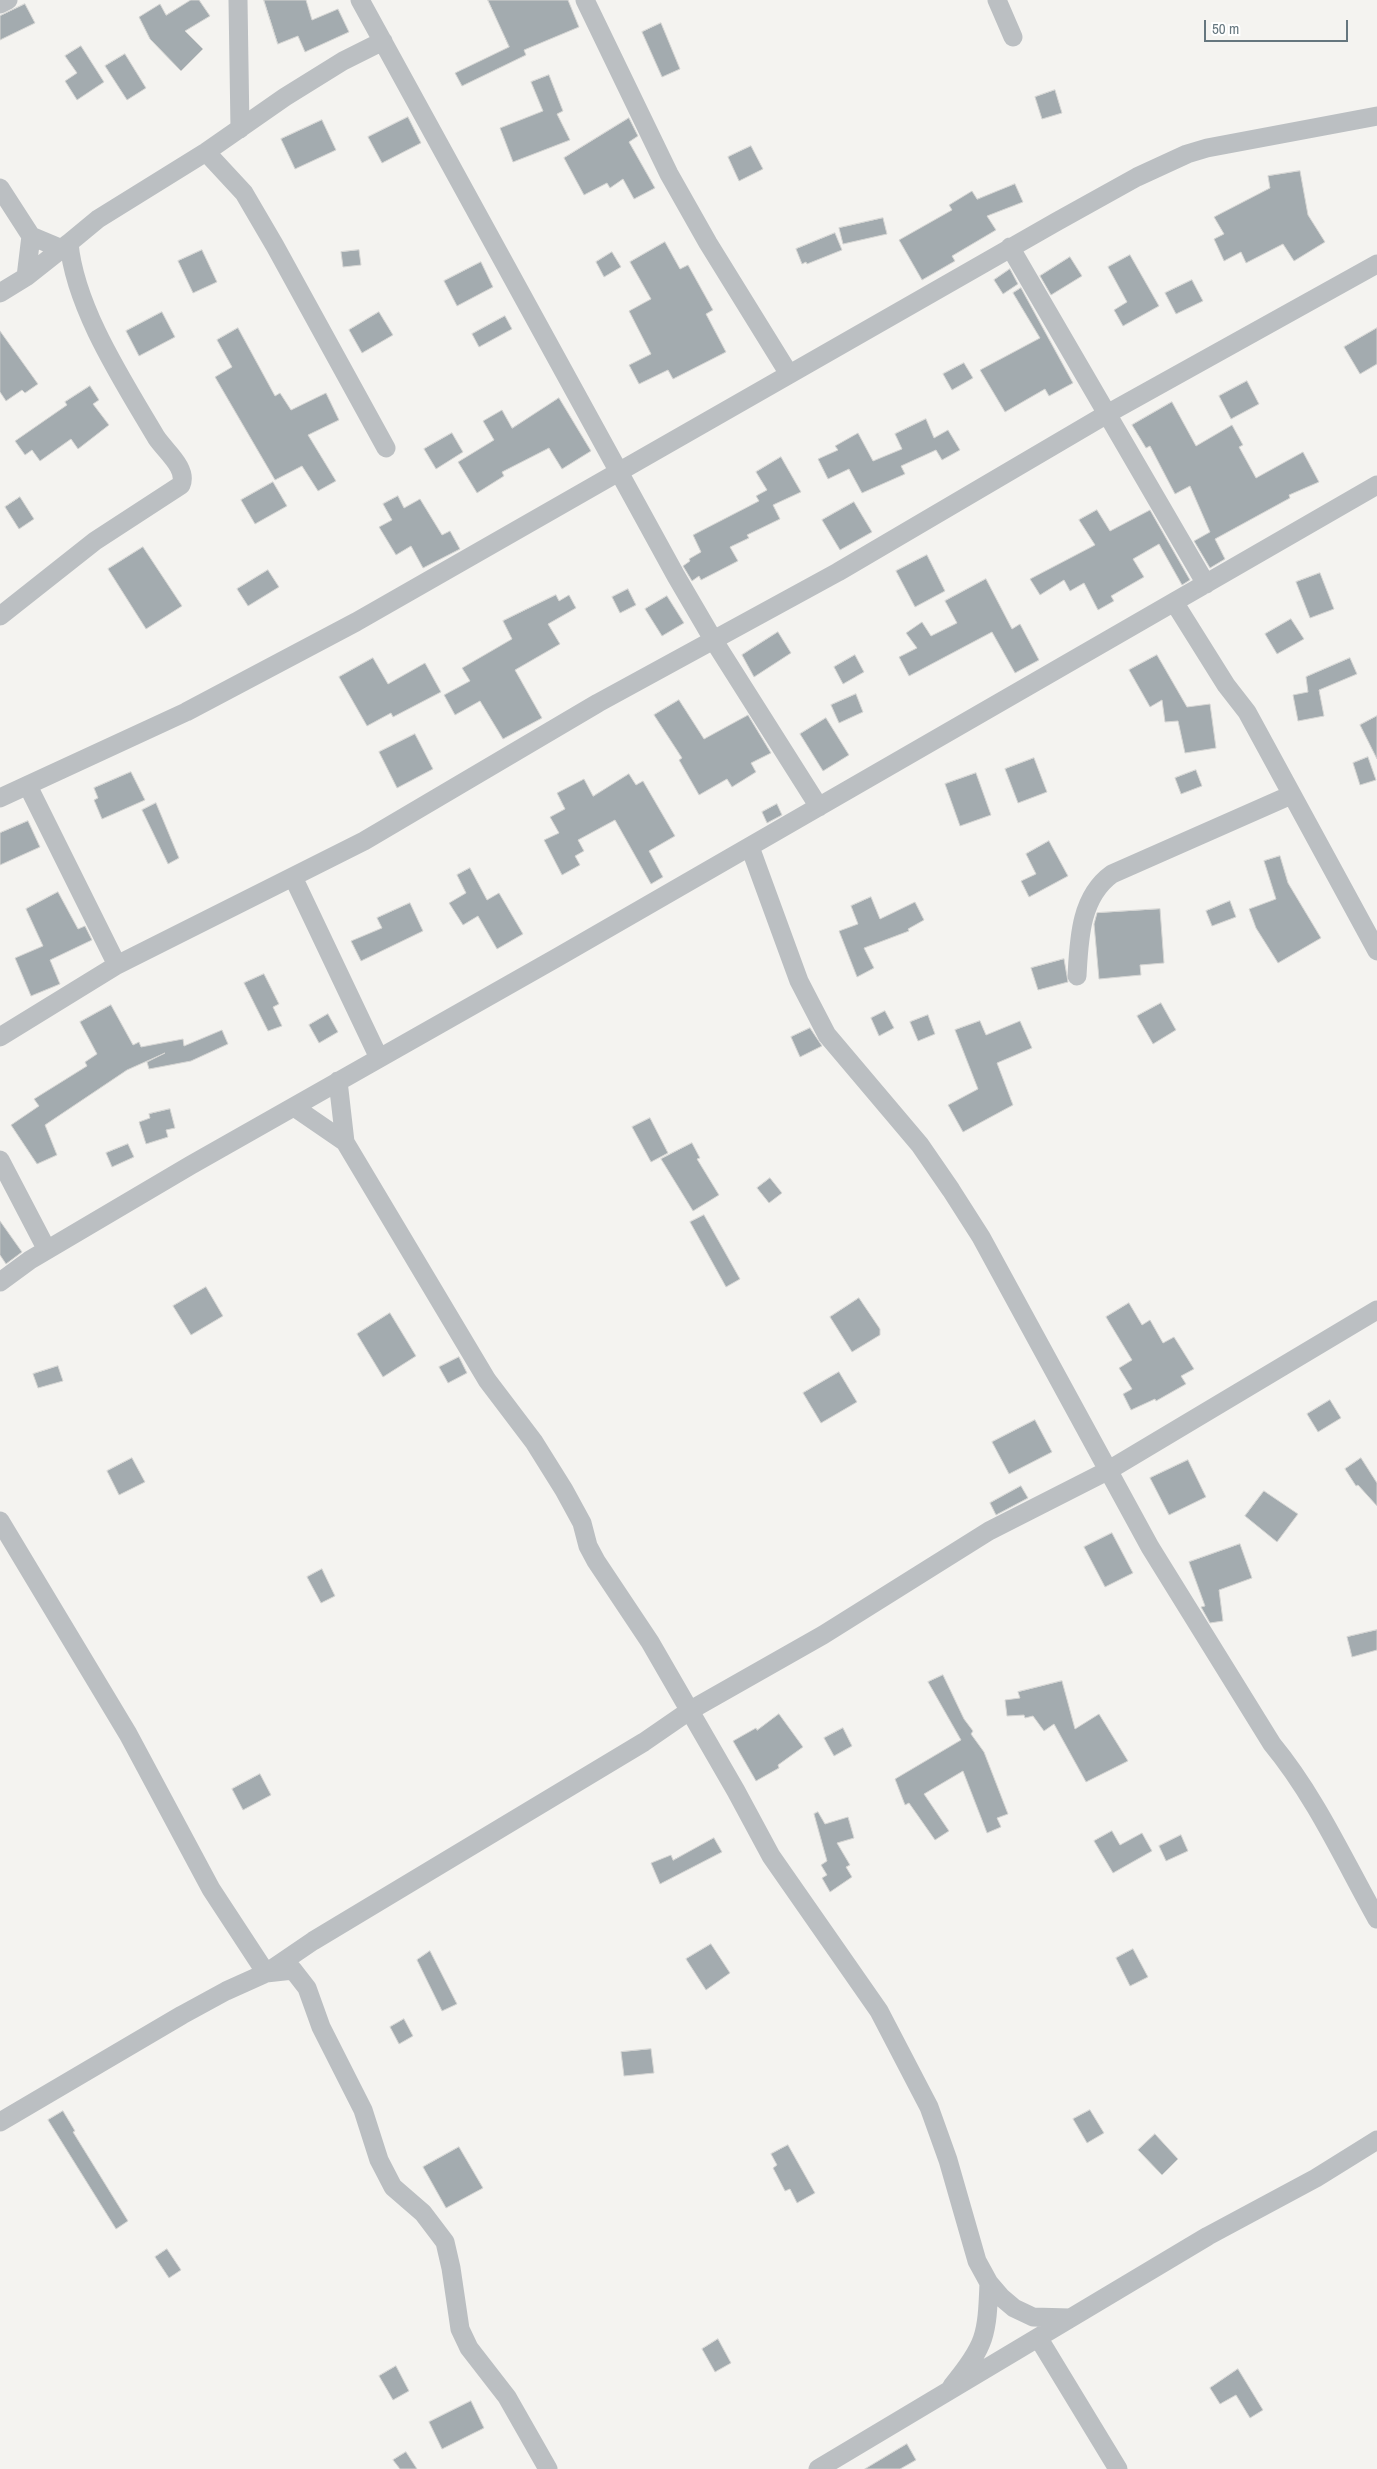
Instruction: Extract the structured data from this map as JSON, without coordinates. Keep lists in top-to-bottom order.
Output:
{
  "scale_bar": "50 m"
}
